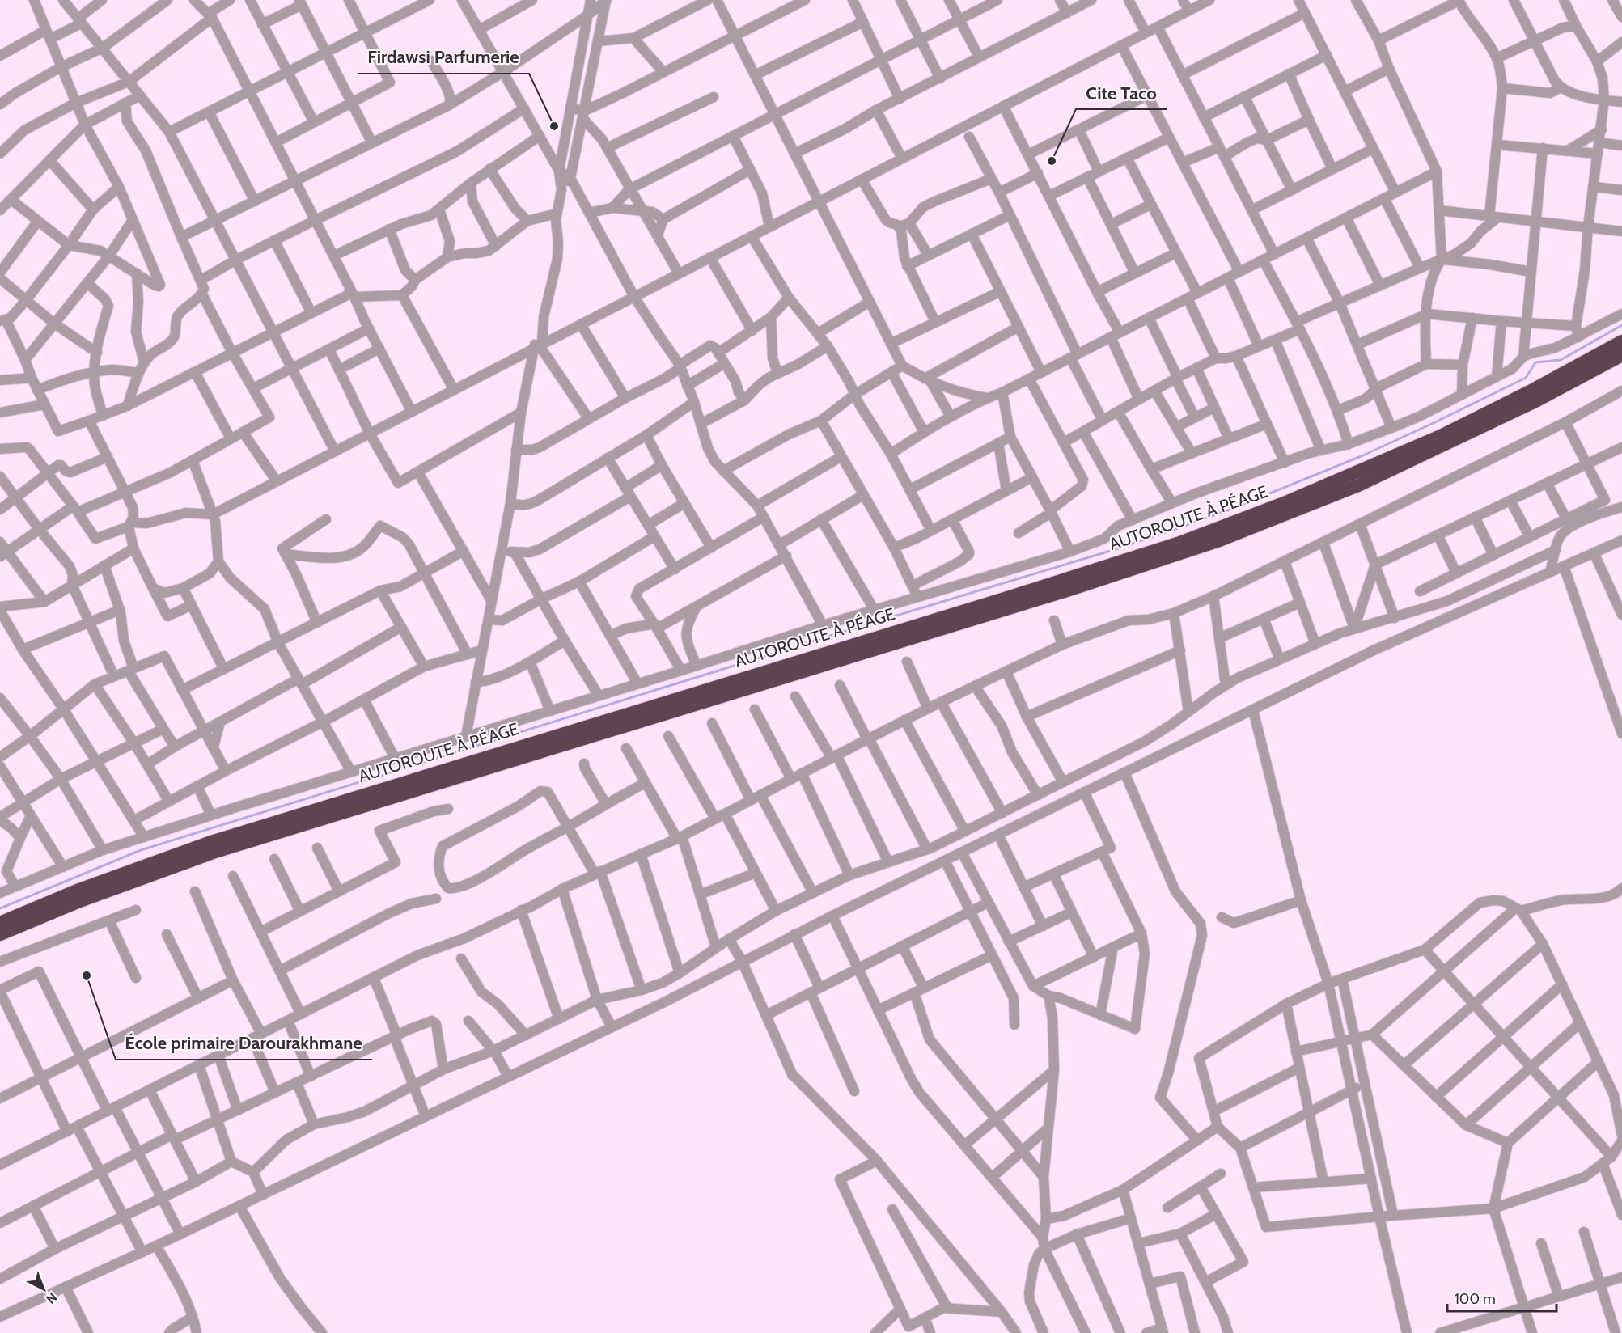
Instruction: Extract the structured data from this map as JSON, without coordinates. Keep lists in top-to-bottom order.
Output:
{
  "streets": {
    "highway": ["AUTOROUTE À PÉAGE"]
  },
  "places": ["Firdawsi Parfumerie", "Cite Taco", "École primaire Darourakhmane"],
  "scale_bar": "100 m",
  "north": "bottom right"
}
